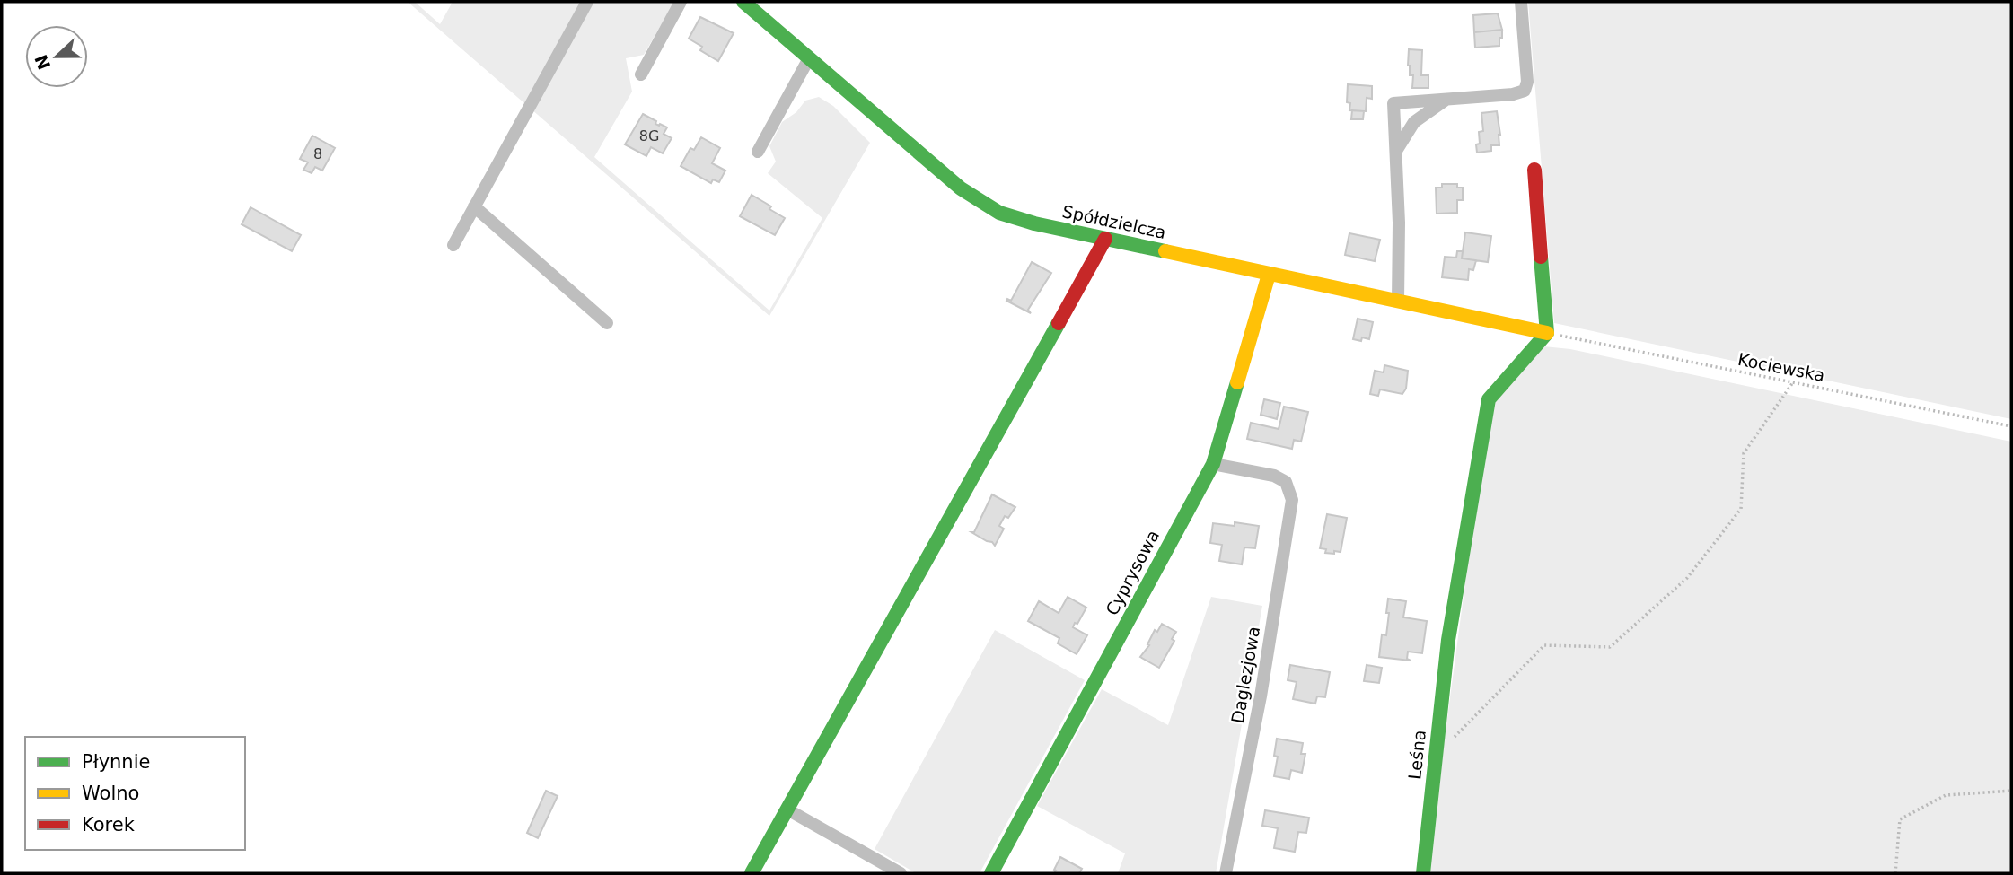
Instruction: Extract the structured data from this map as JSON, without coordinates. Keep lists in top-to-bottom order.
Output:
{
  "streets": {
    "street": [
      "Spółdzielcza",
      "Cyprysowa",
      "Daglezjowa",
      "Leśna"
    ],
    "path": ["Kociewska"]
  },
  "crossings": [
    ["Spółdzielcza", "Kociewska"],
    ["Spółdzielcza", "Cyprysowa"],
    ["Spółdzielcza", "Leśna"],
    ["Kociewska", "Leśna"],
    ["Cyprysowa", "Daglezjowa"]
  ],
  "house_numbers": ["8G", "8"],
  "legend": ["Płynnie", "Wolno", "Korek"],
  "north": "left"
}
